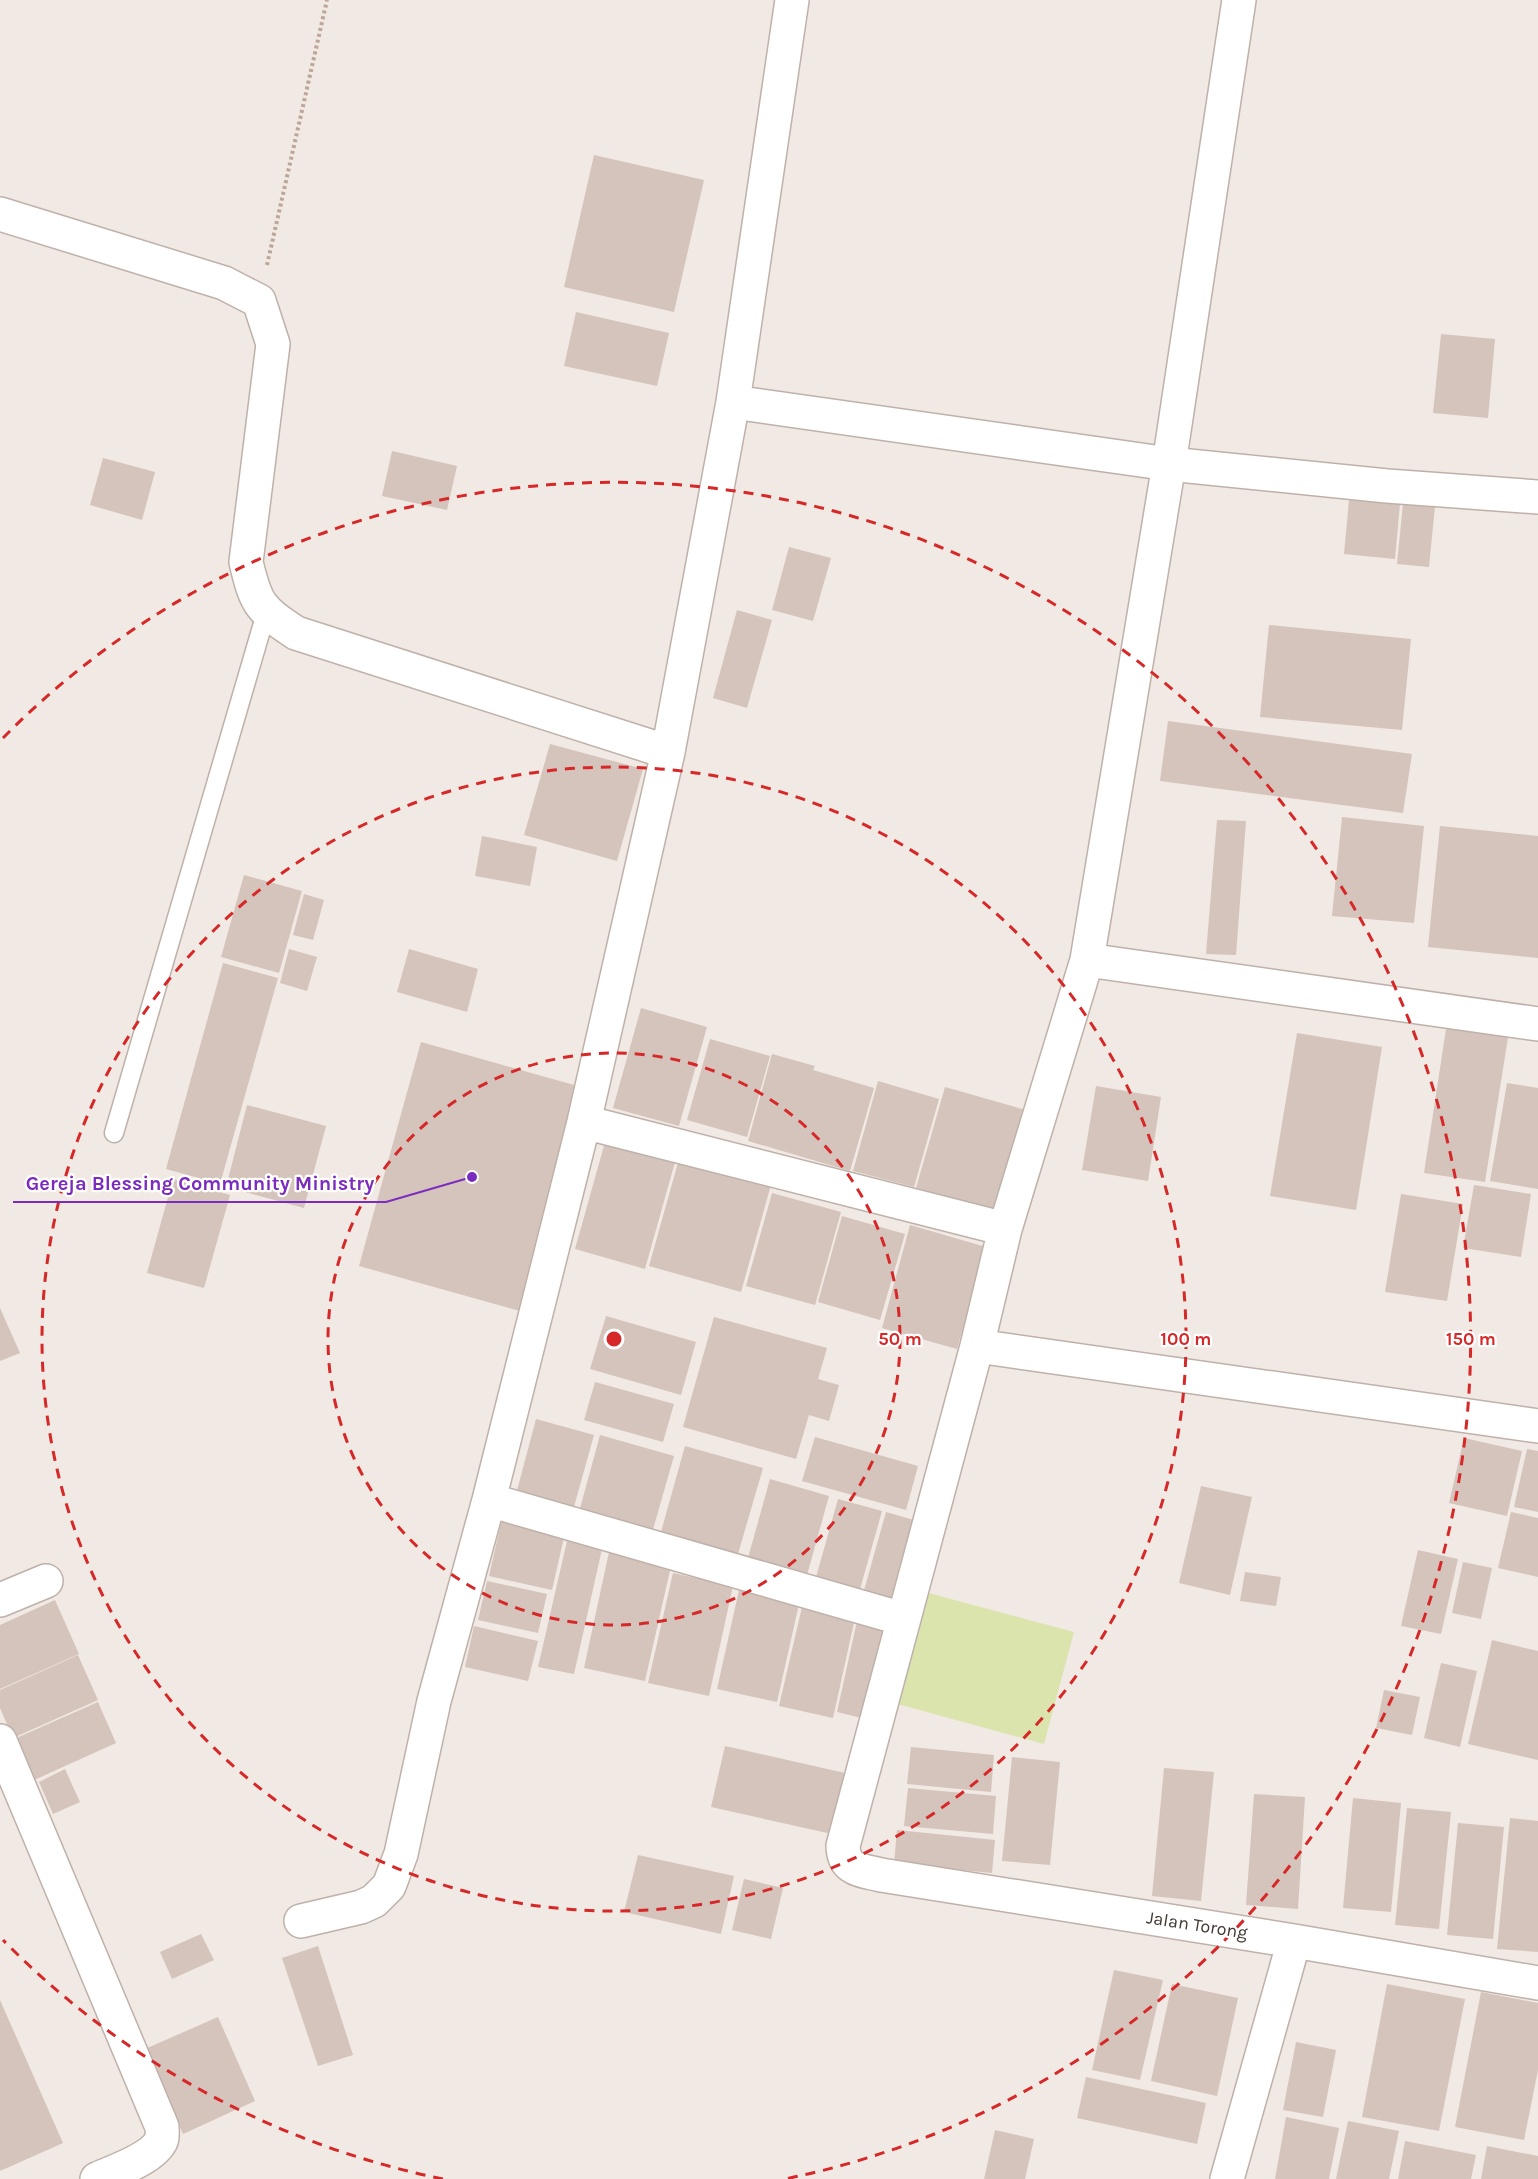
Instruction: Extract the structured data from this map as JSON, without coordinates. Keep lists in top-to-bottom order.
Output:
{
  "streets": {
    "street": ["Jalan Torong"]
  },
  "places": ["Gereja Blessing Community Ministry"],
  "rings": ["50 m", "100 m", "150 m"]
}
